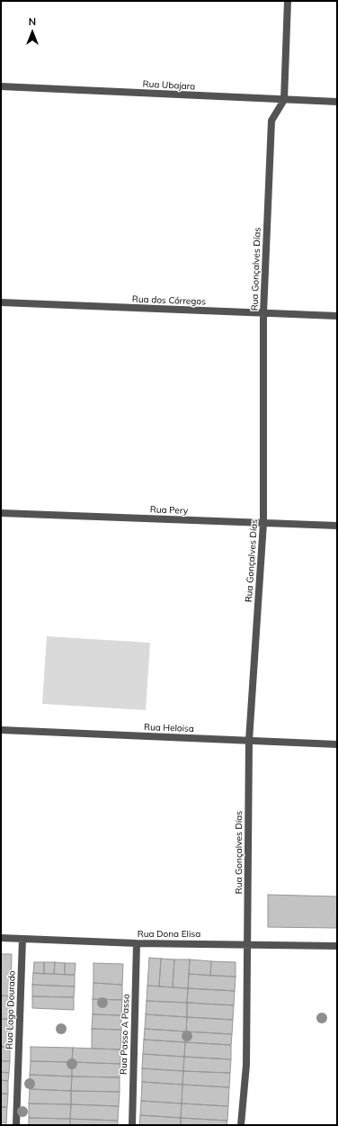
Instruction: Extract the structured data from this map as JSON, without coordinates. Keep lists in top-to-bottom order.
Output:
{
  "streets": {
    "street": [
      "Rua Ubajara",
      "Rua Gonçalves Días",
      "Rua dos Córregos",
      "Rua Pery",
      "Rua Heloisa",
      "Rua Dona Elisa",
      "Rua Lago Dourado",
      "Rua Passo A Passo"
    ]
  },
  "crossings": [
    ["Rua Ubajara", "Rua Gonçalves Días"],
    ["Rua Gonçalves Días", "Rua dos Córregos"],
    ["Rua Gonçalves Días", "Rua Pery"],
    ["Rua Gonçalves Días", "Rua Heloisa"],
    ["Rua Gonçalves Días", "Rua Dona Elisa"],
    ["Rua Dona Elisa", "Rua Lago Dourado"],
    ["Rua Dona Elisa", "Rua Passo A Passo"]
  ],
  "north": "top"
}
